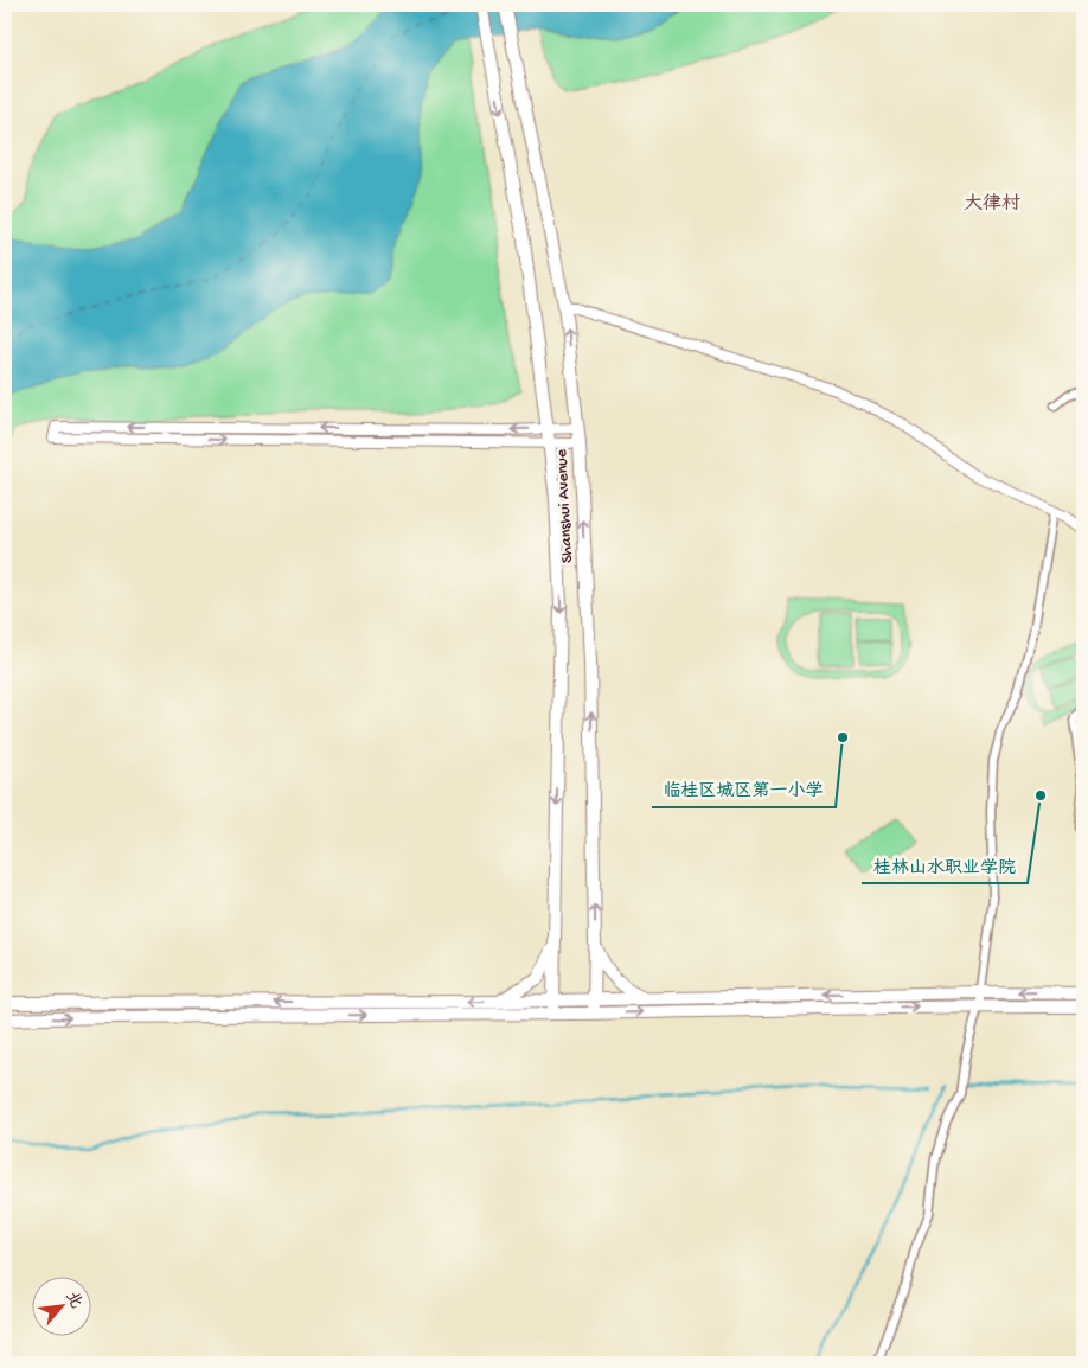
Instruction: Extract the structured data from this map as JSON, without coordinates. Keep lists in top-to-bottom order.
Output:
{
  "streets": {
    "main road": ["Shanshui Avenue"]
  },
  "districts": ["大律村"],
  "places": ["临桂区城区第一小学", "桂林山水职业学院"],
  "north": "top right"
}
